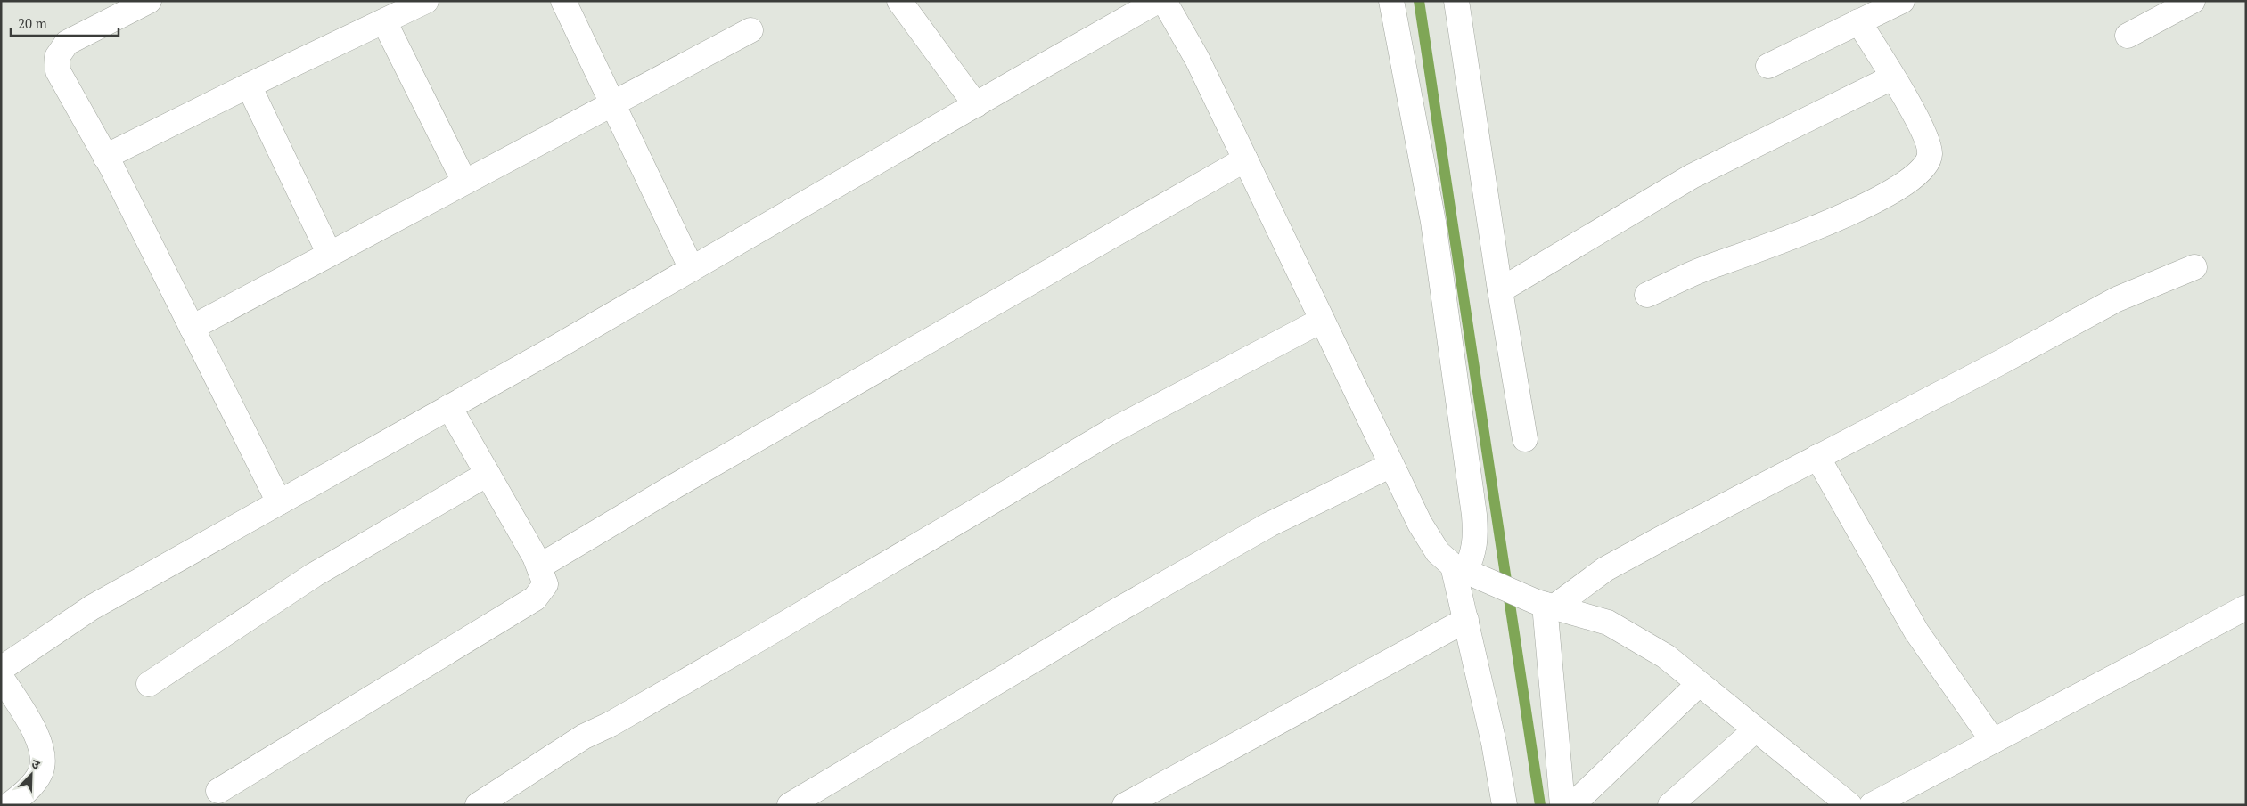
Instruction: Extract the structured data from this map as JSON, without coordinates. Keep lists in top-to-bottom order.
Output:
{
  "scale_bar": "20 m",
  "north": "top right"
}
